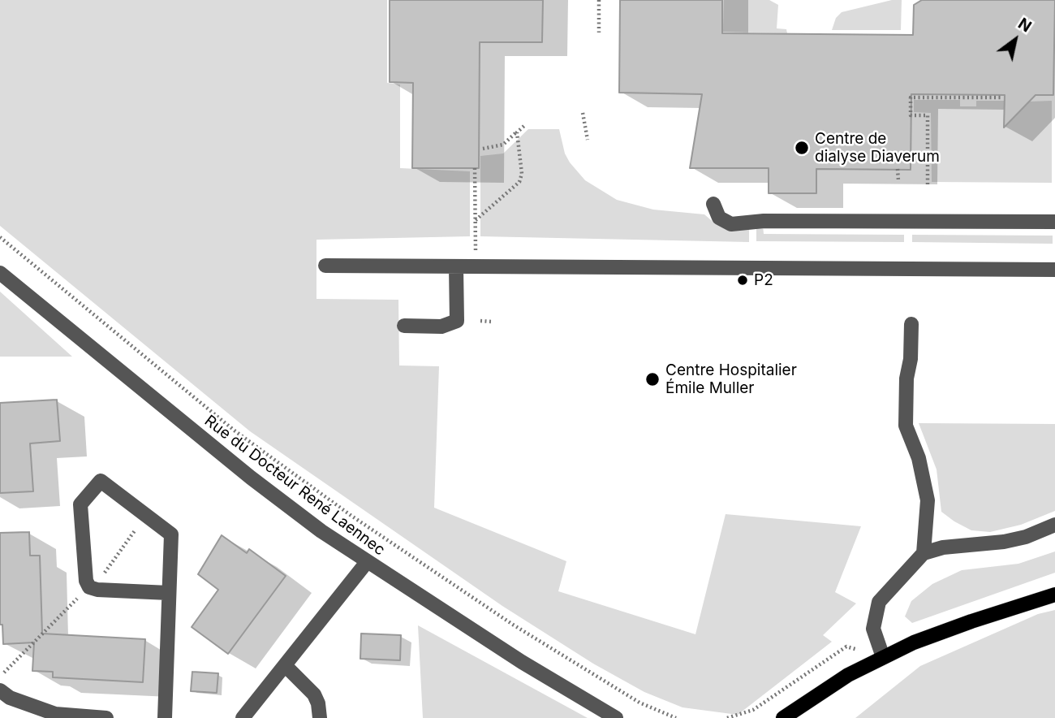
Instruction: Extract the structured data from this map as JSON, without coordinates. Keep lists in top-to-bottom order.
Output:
{
  "streets": {
    "street": ["Rue du Docteur René Laennec"]
  },
  "places": ["Centre de dialyse Diaverum", "P2", "Centre Hospitalier Émile Muller"],
  "north": "top right"
}
